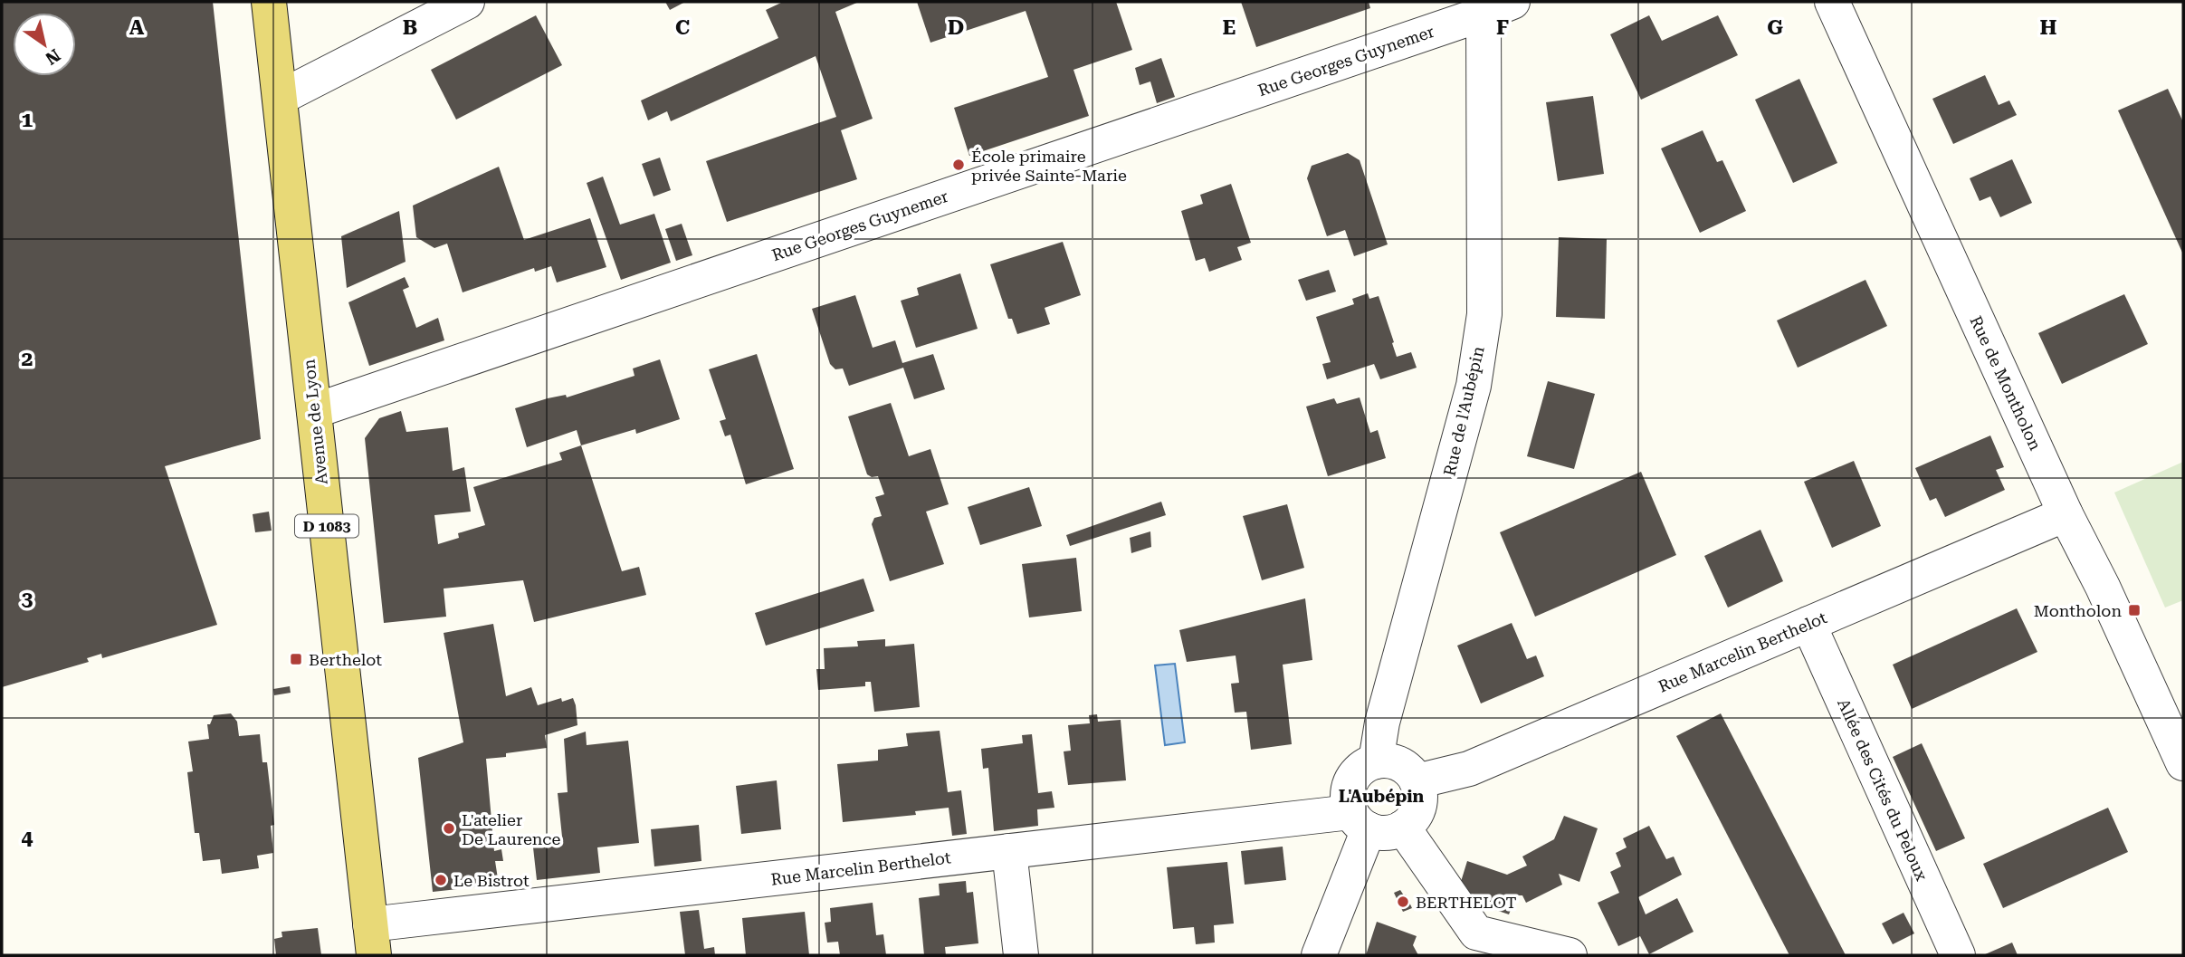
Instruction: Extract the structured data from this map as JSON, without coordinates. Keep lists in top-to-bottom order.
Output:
{
  "streets": {
    "main road": ["Avenue de Lyon", "D 1083"],
    "street": [
      "Rue Georges Guynemer",
      "Rue de Montholon",
      "Rue de l'Aubépin",
      "Rue Marcelin Berthelot",
      "Allée des Cités du Peloux"
    ]
  },
  "crossings": [
    ["Rue Georges Guynemer", "Rue de l'Aubépin"],
    ["Rue Georges Guynemer", "Avenue de Lyon"],
    ["Rue de Montholon", "Rue Marcelin Berthelot"],
    ["Rue de l'Aubépin", "Rue Marcelin Berthelot"],
    ["Avenue de Lyon", "Rue Marcelin Berthelot"],
    ["Rue Marcelin Berthelot", "Allée des Cités du Peloux"]
  ],
  "districts": ["L'Aubépin"],
  "places": {
    "other": [
      "École primaire privée Sainte-Marie",
      "L'atelier De Laurence",
      "Le Bistrot",
      "BERTHELOT"
    ],
    "transit": ["Montholon", "Berthelot"]
  },
  "north": "bottom right",
  "grid": {
    "columns": [
      "A",
      "B",
      "C",
      "D",
      "E",
      "F",
      "G",
      "H"
    ],
    "rows": [
      "1",
      "2",
      "3",
      "4"
    ]
  }
}
